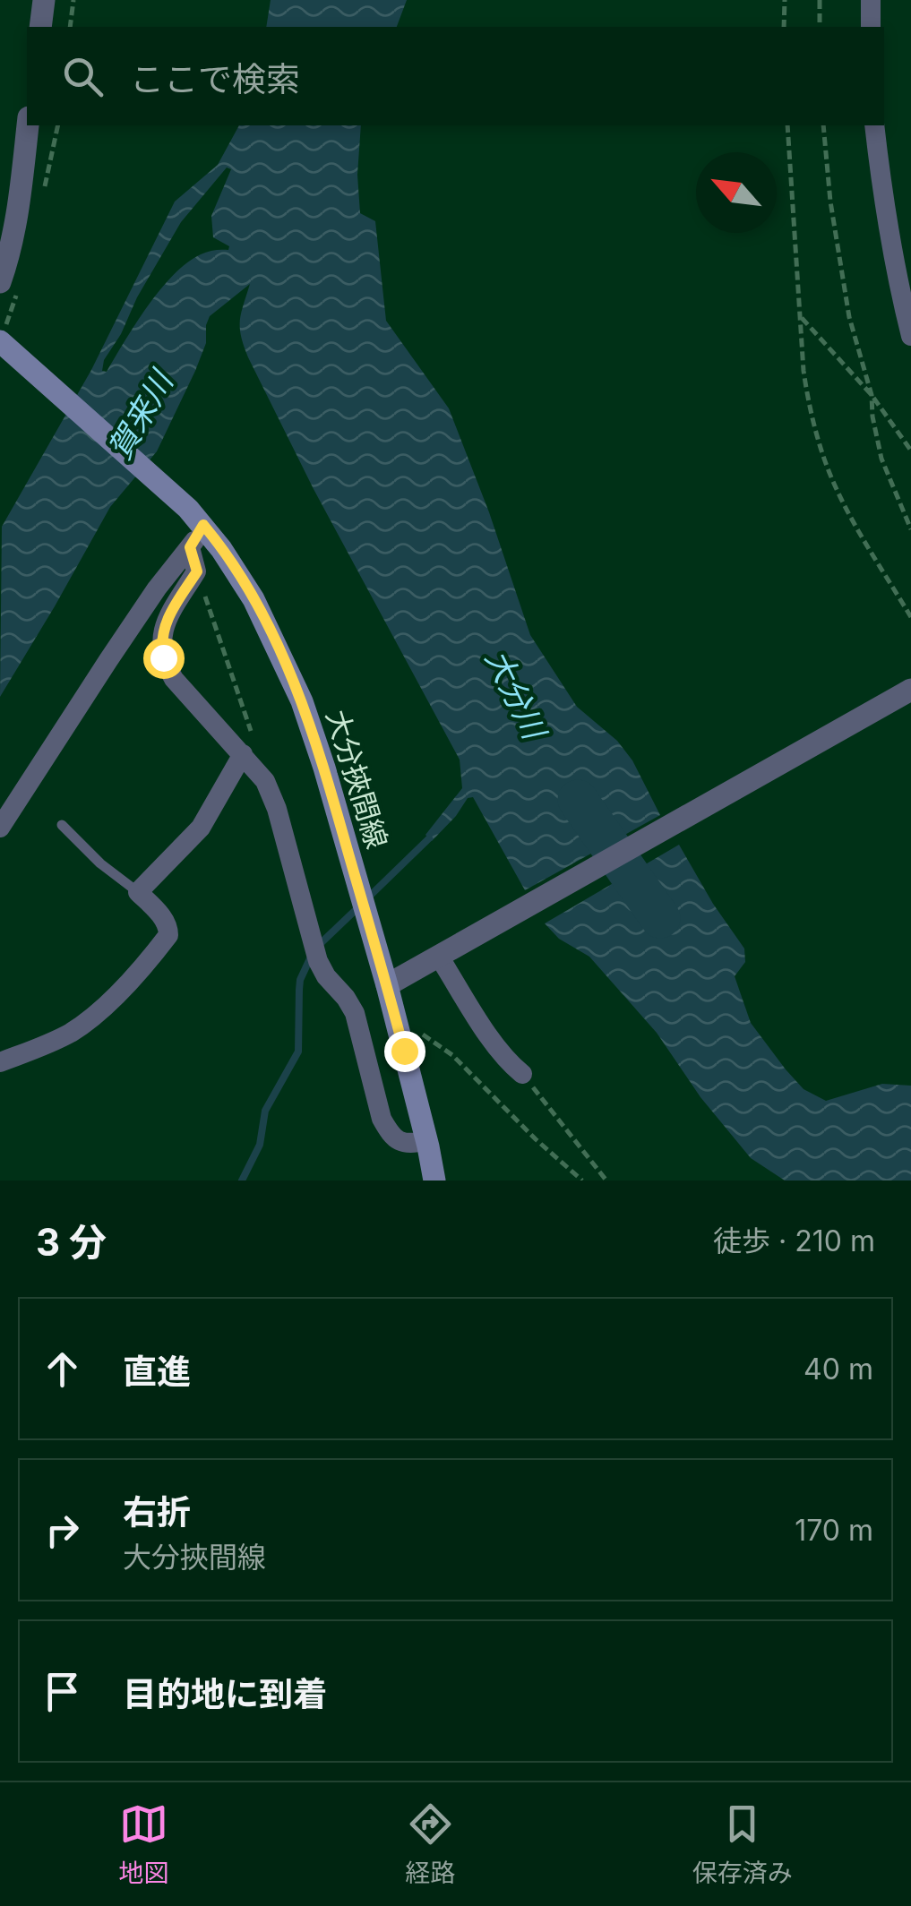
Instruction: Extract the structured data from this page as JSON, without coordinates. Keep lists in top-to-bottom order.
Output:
{
  "streets": {
    "main road": ["大分挾間線"]
  },
  "water": ["賀来川", "大分川"],
  "north": "top left",
  "page": {
    "search": "ここで検索",
    "heading": ["3 分", "徒歩 · 210 m"],
    "list": [
      ["直進", "40 m"],
      ["右折", "大分挾間線", "170 m"],
      "目的地に到着"
    ],
    "nav": ["地図", "経路", "保存済み"]
  }
}
